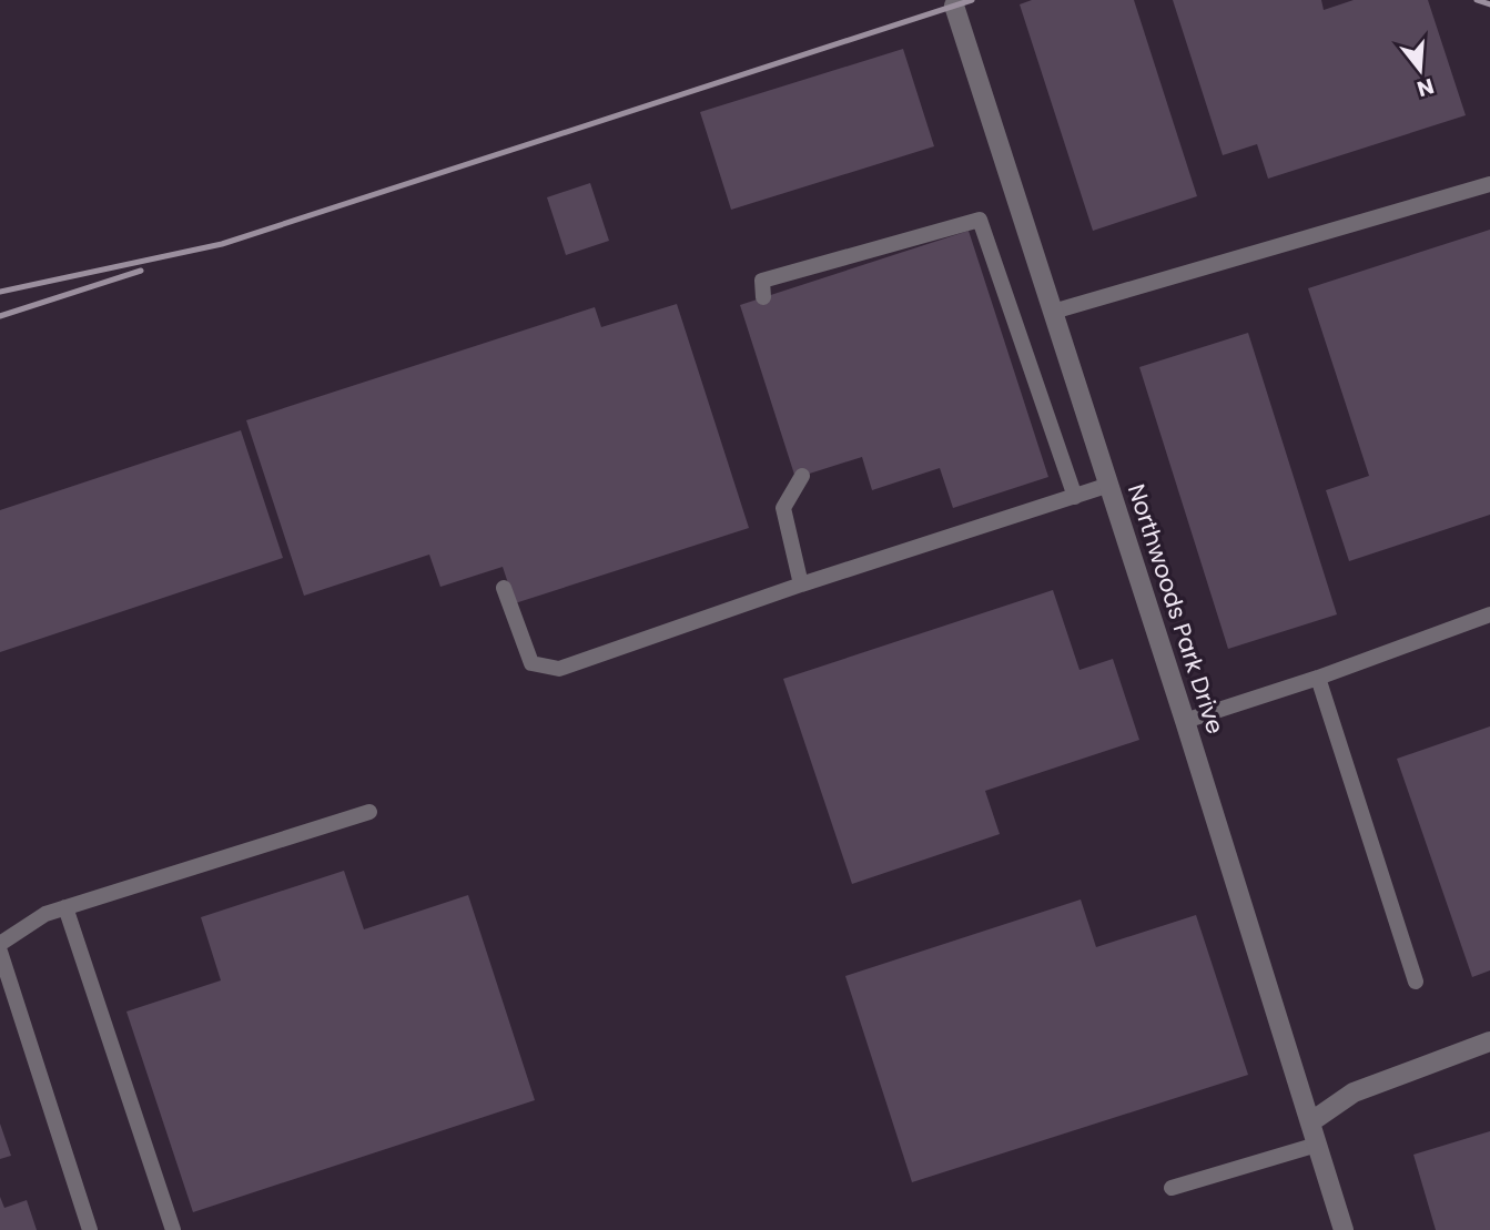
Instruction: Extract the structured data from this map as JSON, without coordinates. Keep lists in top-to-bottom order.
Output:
{
  "streets": {
    "street": ["Northwoods Park Drive"]
  },
  "north": "bottom"
}
